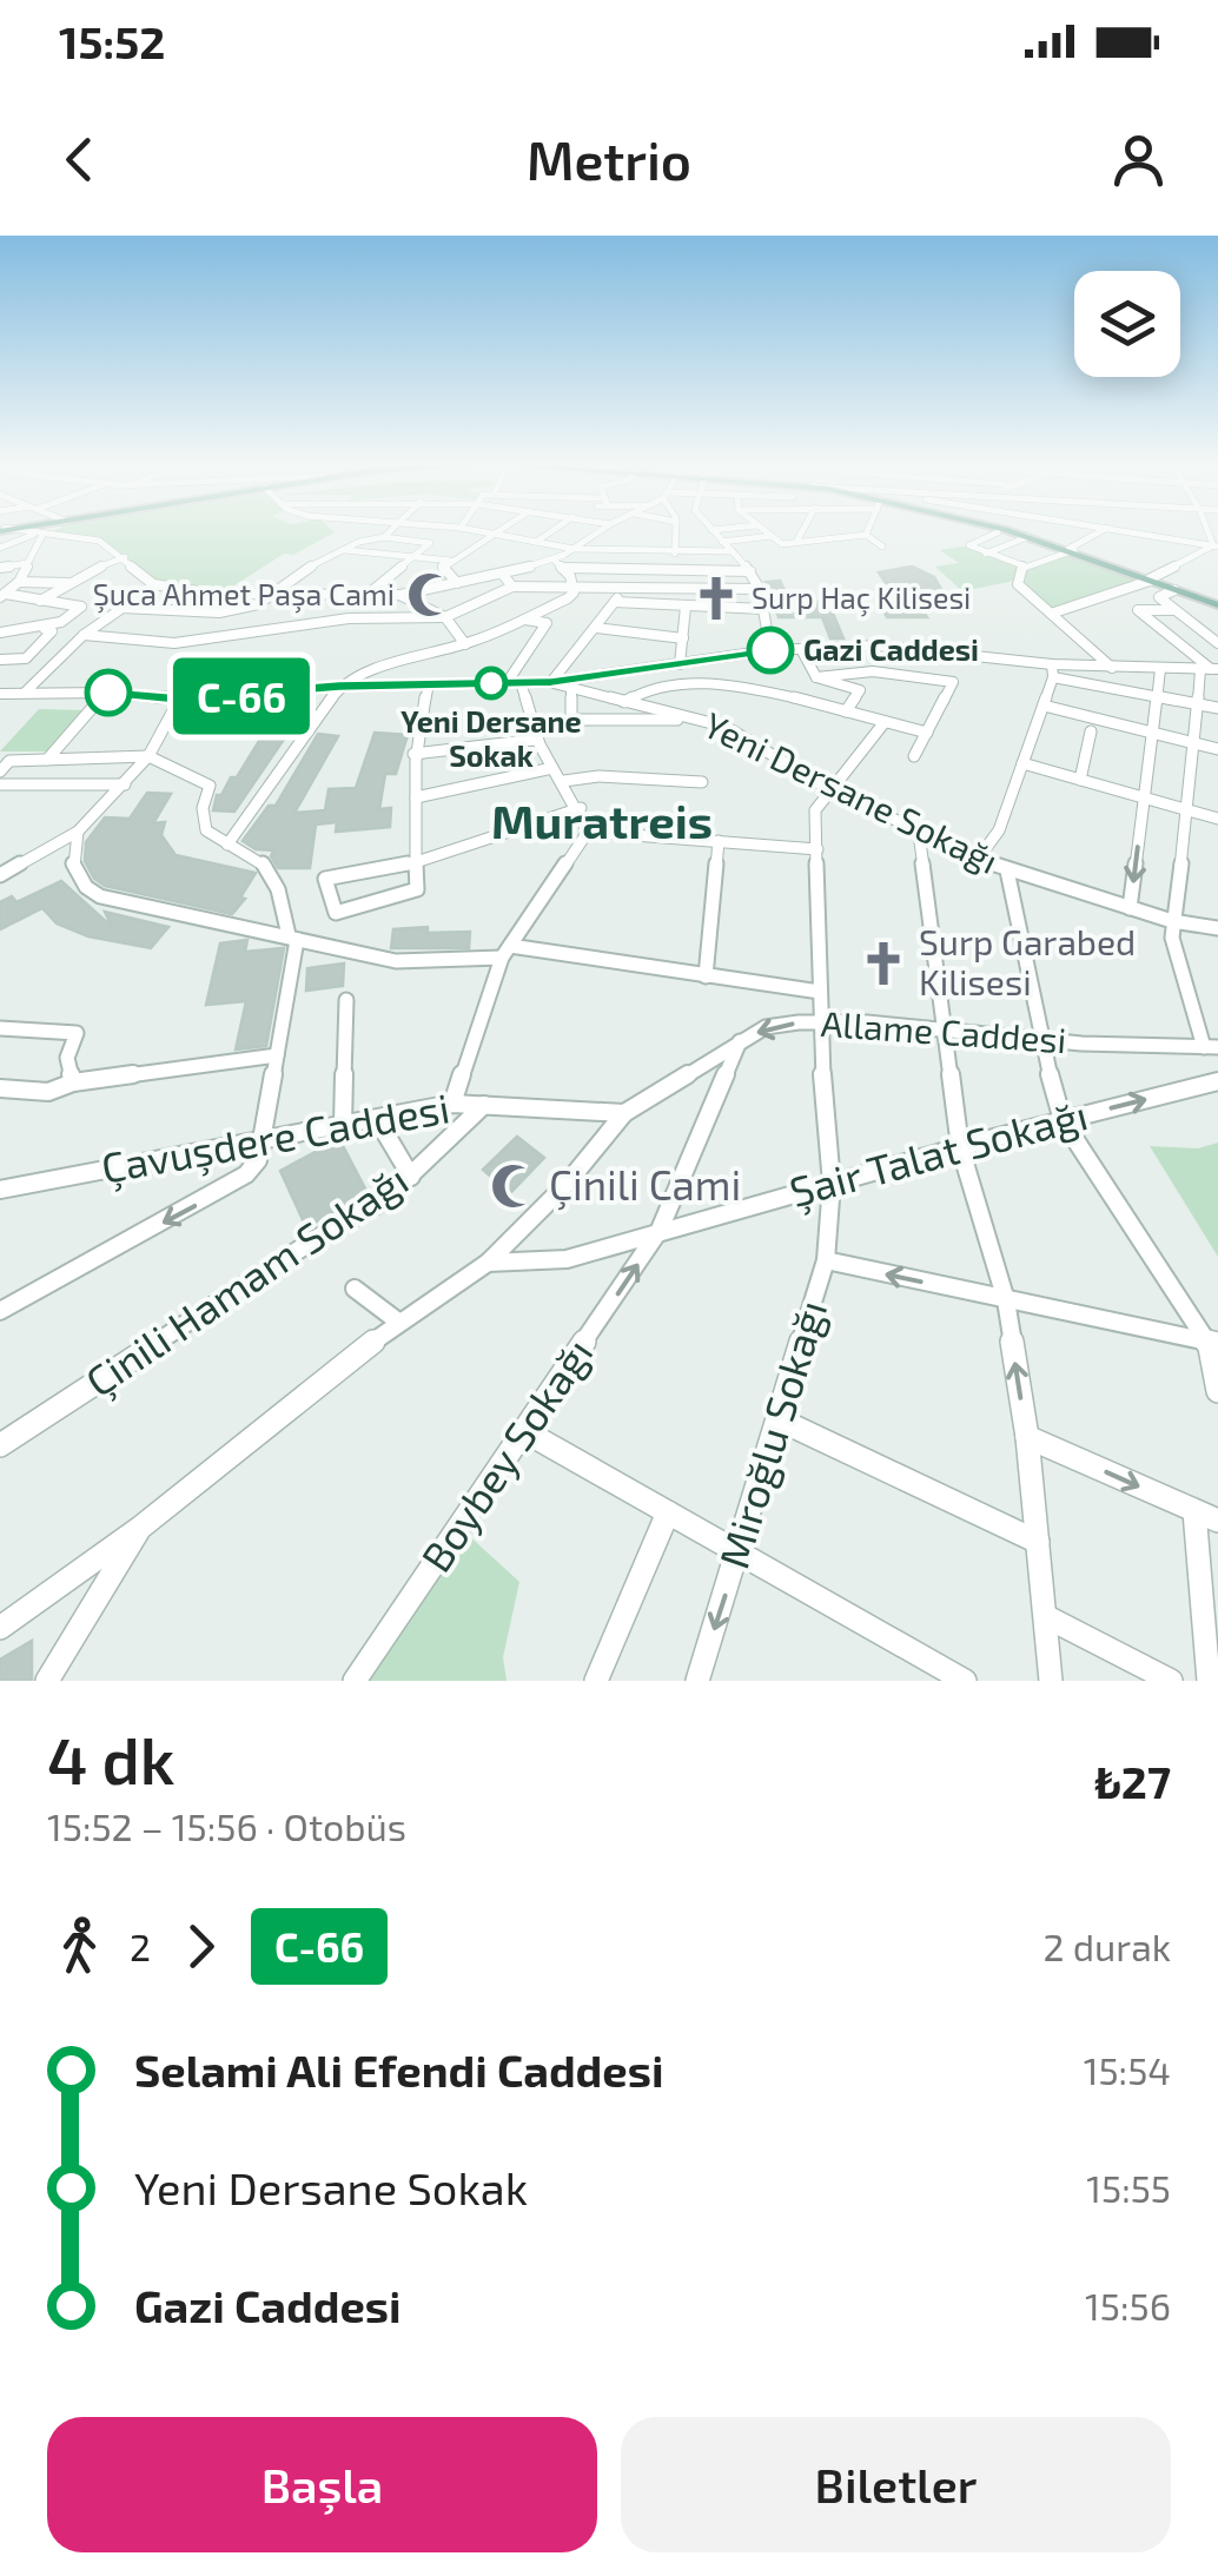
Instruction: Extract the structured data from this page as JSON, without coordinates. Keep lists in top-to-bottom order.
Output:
{
  "streets": {
    "street": [
      "Yeni Dersane Sokağı",
      "Allame Caddesi",
      "Çavuşdere Caddesi",
      "Şair Talat Sokağı",
      "Çinili Hamam Sokağı",
      "Miroğlu Sokağı",
      "Boybey Sokağı"
    ]
  },
  "crossings": [
    ["Yeni Dersane Sokağı", "Miroğlu Sokağı"],
    ["Allame Caddesi", "Çavuşdere Caddesi"],
    ["Allame Caddesi", "Şair Talat Sokağı"],
    ["Allame Caddesi", "Miroğlu Sokağı"],
    ["Allame Caddesi", "Boybey Sokağı"],
    ["Çavuşdere Caddesi", "Çinili Hamam Sokağı"],
    ["Şair Talat Sokağı", "Miroğlu Sokağı"],
    ["Şair Talat Sokağı", "Boybey Sokağı"]
  ],
  "districts": ["Muratreis"],
  "places": {
    "mosque": ["Şuca Ahmet Paşa Cami", "Çinili Cami"],
    "church": ["Surp Haç Kilisesi", "Surp Garabed Kilisesi"],
    "other": ["Gazi Caddesi", "Yeni Dersane Sokak"]
  },
  "lines": ["bus line C-66"],
  "page": {
    "status": "15:52",
    "header": "Metrio",
    "on_map": "C-66",
    "heading": ["4 dk", "15:52 – 15:56 · Otobüs", "₺27"],
    "legs": ["2", "C-66", "2 durak"],
    "list": [
      {
        "name": "Selami Ali Efendi Caddesi",
        "value": "15:54"
      },
      {
        "name": "Yeni Dersane Sokak",
        "value": "15:55"
      },
      {
        "name": "Gazi Caddesi",
        "value": "15:56"
      }
    ],
    "buttons": ["Başla", "Biletler"]
  }
}
